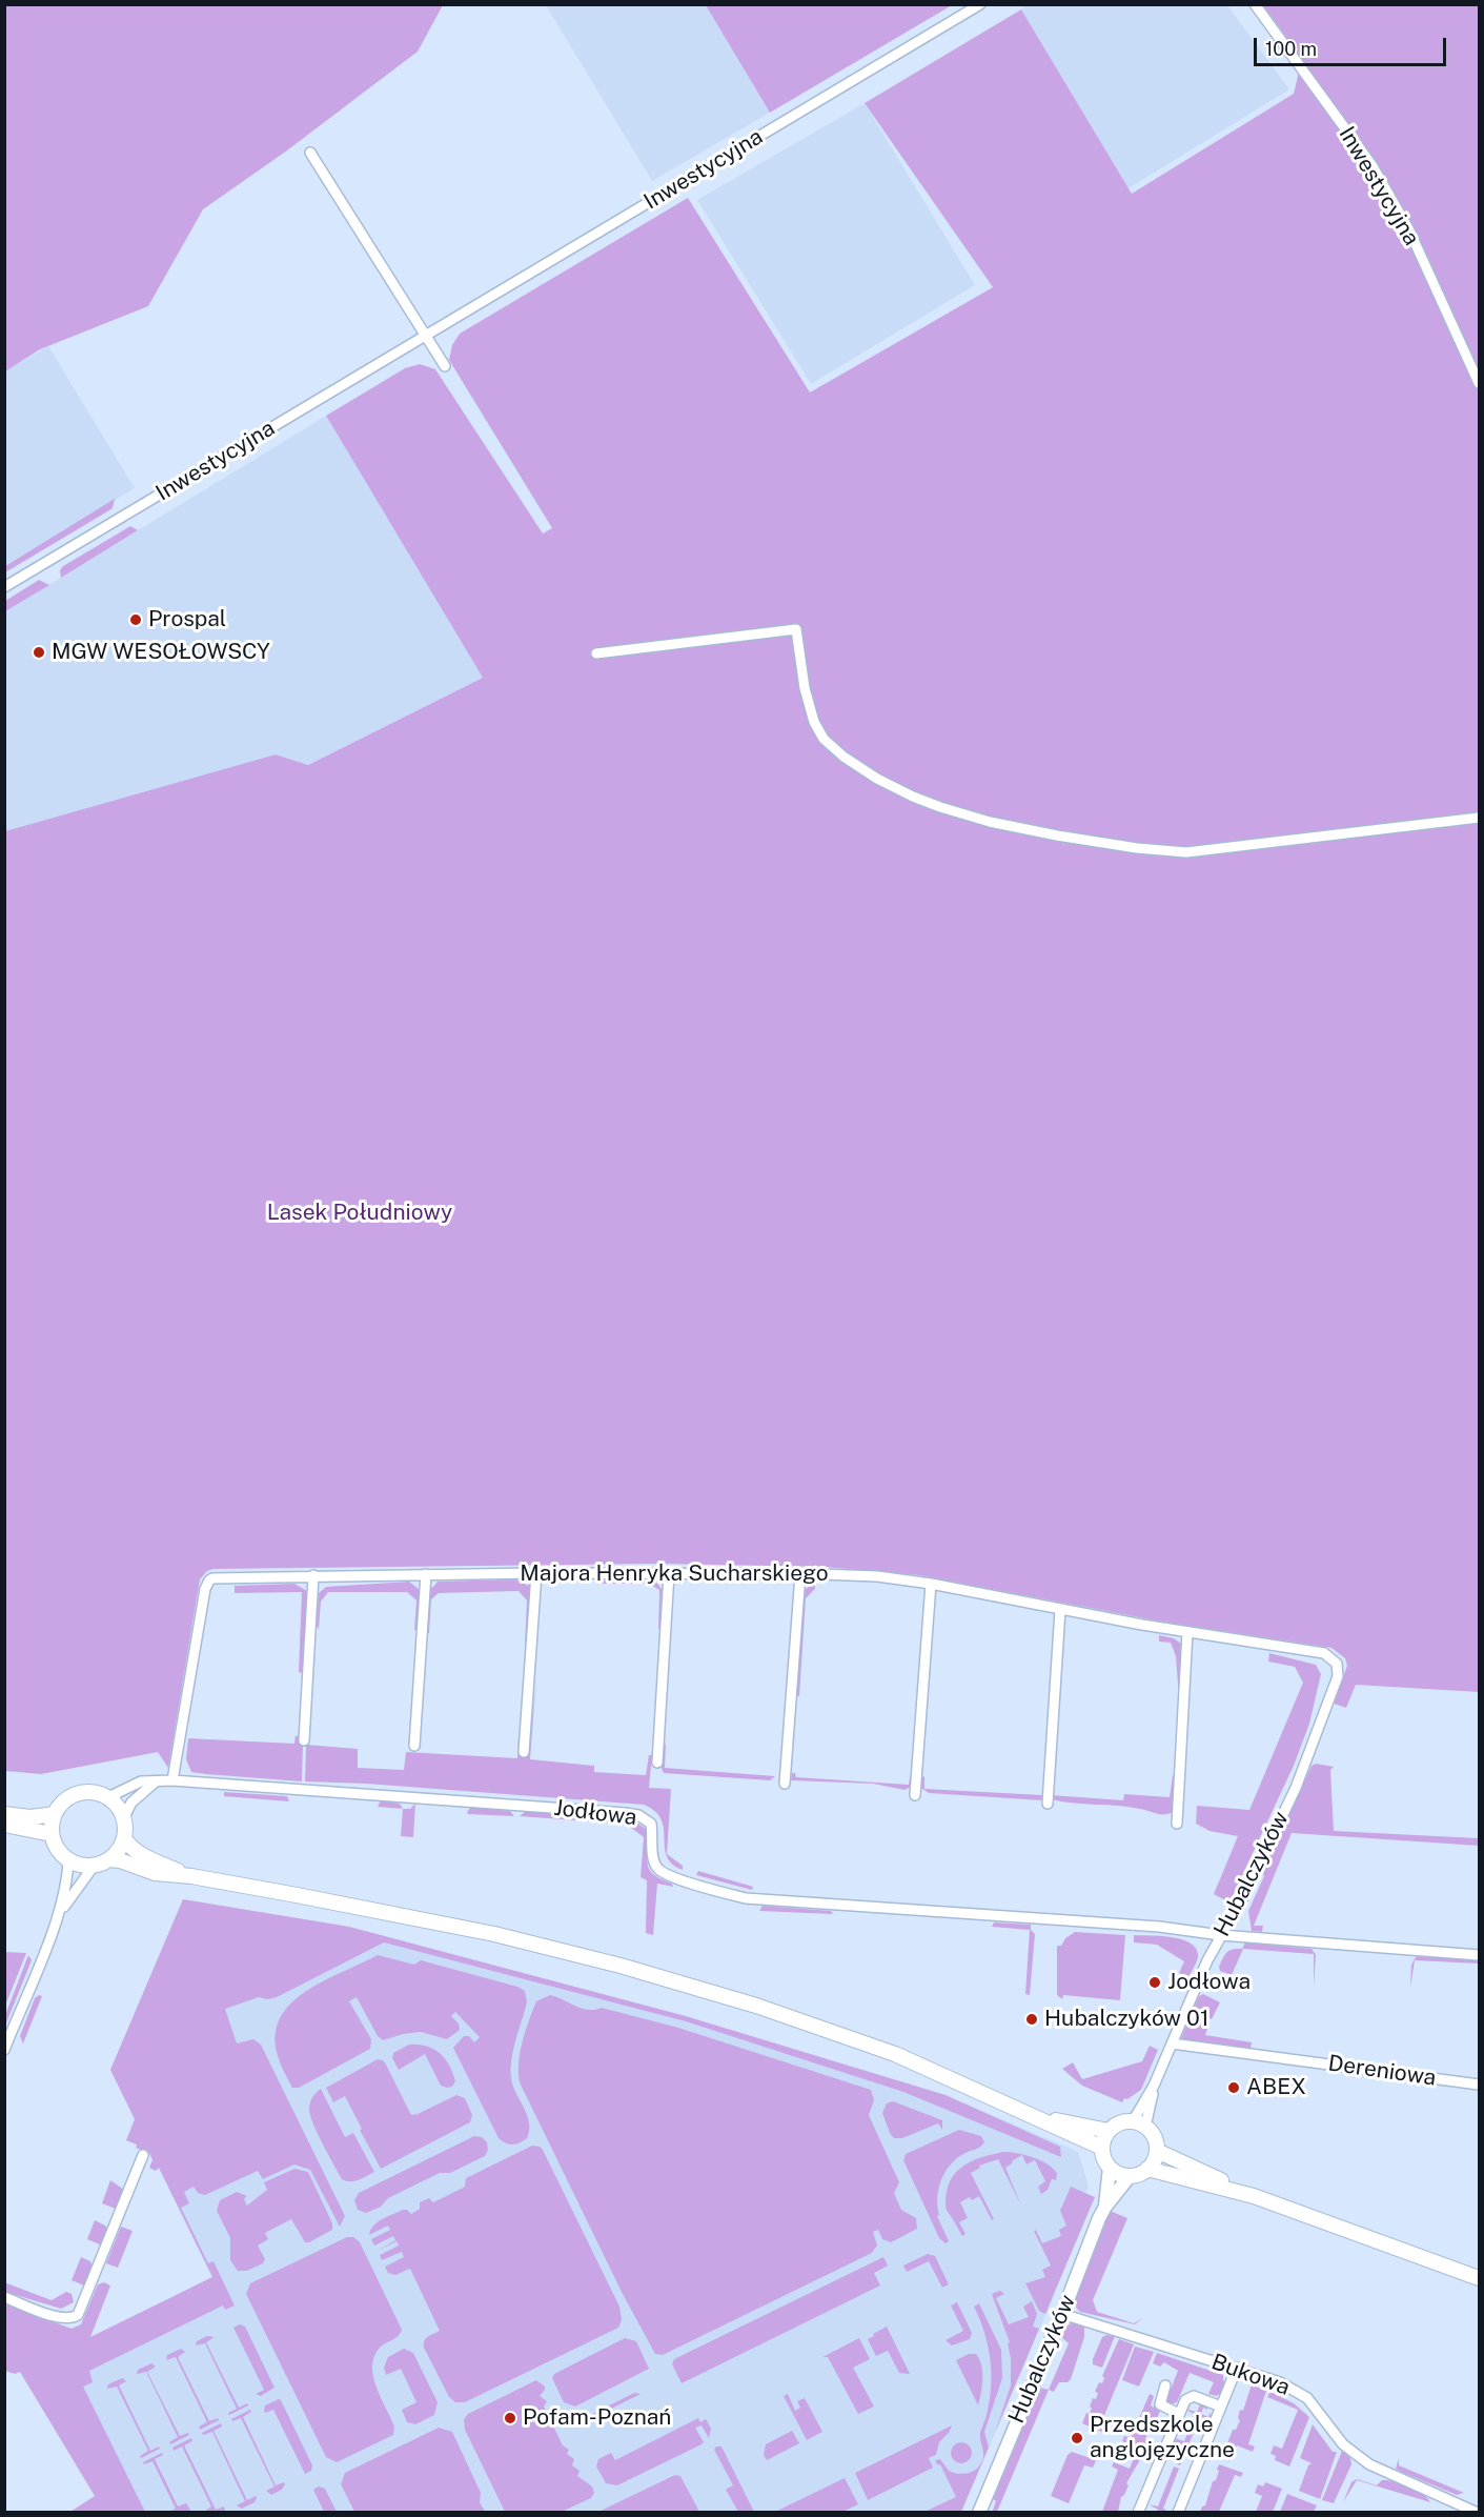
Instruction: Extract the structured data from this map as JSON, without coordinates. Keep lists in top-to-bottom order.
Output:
{
  "streets": {
    "street": [
      "Inwestycyjna",
      "Majora Henryka Sucharskiego",
      "Jodłowa",
      "Hubalczyków",
      "Dereniowa",
      "Bukowa"
    ]
  },
  "crossings": [
    ["Majora Henryka Sucharskiego", "Jodłowa"],
    ["Majora Henryka Sucharskiego", "Hubalczyków"],
    ["Jodłowa", "Hubalczyków"],
    ["Hubalczyków", "Dereniowa"],
    ["Hubalczyków", "Bukowa"]
  ],
  "parks": ["Lasek Południowy"],
  "places": [
    "Prospal",
    "MGW WESOŁOWSCY",
    "Jodłowa",
    "Hubalczyków 01",
    "ABEX",
    "Pofam-Poznań",
    "Przedszkole anglojęzyczne"
  ],
  "scale_bar": "100 m"
}
